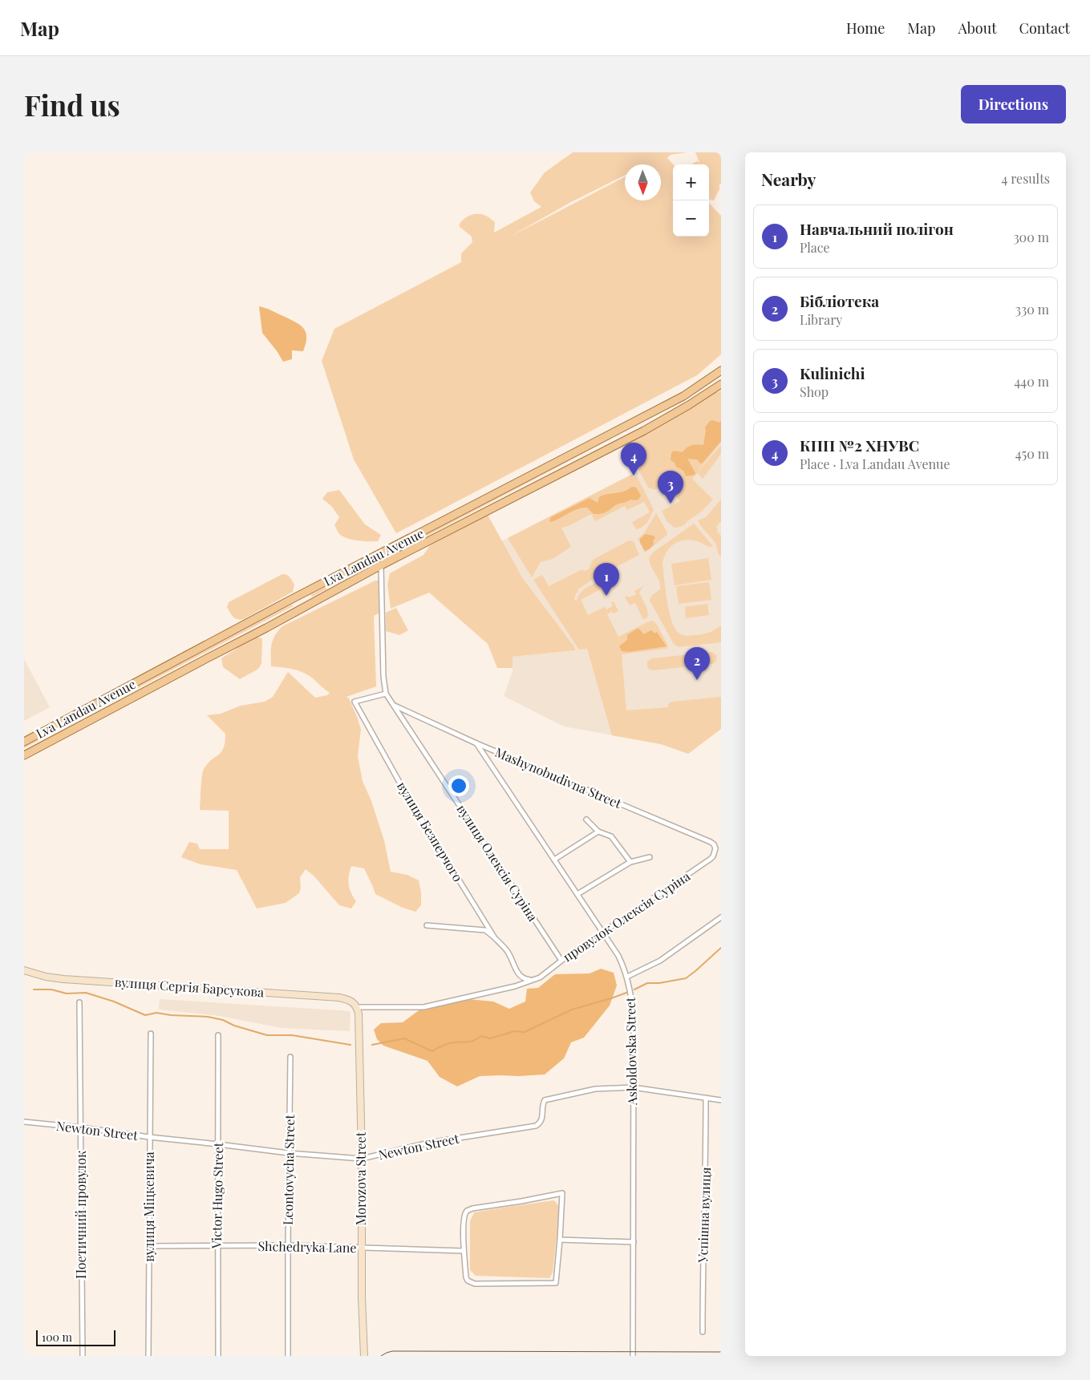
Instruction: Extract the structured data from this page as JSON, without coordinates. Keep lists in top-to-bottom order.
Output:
{
  "streets": {
    "main road": ["Lva Landau Avenue", "вулиця Сергія Барсукова", "Morozova Street"],
    "street": [
      "Mashynobudivna Street",
      "вулиця Безперчого",
      "вулиця Олексія Суріна",
      "провулок Олексія Суріна",
      "Askoldovska Street",
      "Newton Street",
      "Leontovychа Street",
      "Victor Hugo Street",
      "вулиця Міцкевича",
      "Поетичний провулок",
      "Успішна вулиця",
      "Shchedryka Lane"
    ]
  },
  "crossings": [
    ["Mashynobudivna Street", "вулиця Олексія Суріна"],
    ["Mashynobudivna Street", "провулок Олексія Суріна"],
    ["Mashynobudivna Street", "Askoldovska Street"],
    ["вулиця Безперчого", "вулиця Олексія Суріна"],
    ["вулиця Безперчого", "провулок Олексія Суріна"],
    ["вулиця Олексія Суріна", "провулок Олексія Суріна"],
    ["провулок Олексія Суріна", "вулиця Сергія Барсукова"],
    ["провулок Олексія Суріна", "Askoldovska Street"],
    ["провулок Олексія Суріна", "Morozova Street"],
    ["вулиця Сергія Барсукова", "Morozova Street"],
    ["Askoldovska Street", "Newton Street"],
    ["Newton Street", "Leontovychа Street"],
    ["Newton Street", "Morozova Street"],
    ["Newton Street", "Victor Hugo Street"],
    ["Newton Street", "вулиця Міцкевича"],
    ["Newton Street", "Поетичний провулок"],
    ["Newton Street", "Успішна вулиця"],
    ["Leontovychа Street", "Shchedryka Lane"],
    ["Morozova Street", "Shchedryka Lane"],
    ["Victor Hugo Street", "Shchedryka Lane"],
    ["вулиця Міцкевича", "Shchedryka Lane"]
  ],
  "scale_bar": "100 m",
  "north": "bottom",
  "page": {
    "header": "Map",
    "nav": [
      "Home",
      "Map",
      "About",
      "Contact"
    ],
    "buttons": "Directions",
    "title": "Find us",
    "heading": ["Nearby", "4 results"],
    "map_buttons": ["+", "−"],
    "list": [
      {
        "mark": "1",
        "name": "Навчальний полігон",
        "note": "Place",
        "value": "300 m"
      },
      {
        "mark": "2",
        "name": "Бібліотека",
        "note": "Library",
        "value": "330 m"
      },
      {
        "mark": "3",
        "name": "Kulinichi",
        "note": "Shop",
        "value": "440 m"
      },
      {
        "mark": "4",
        "name": "КПП №2 ХНУВС",
        "note": "Place · Lva Landau Avenue",
        "value": "450 m"
      }
    ],
    "pins": [
      "4",
      "3",
      "1",
      "2"
    ],
    "scale": "100 m"
  }
}
